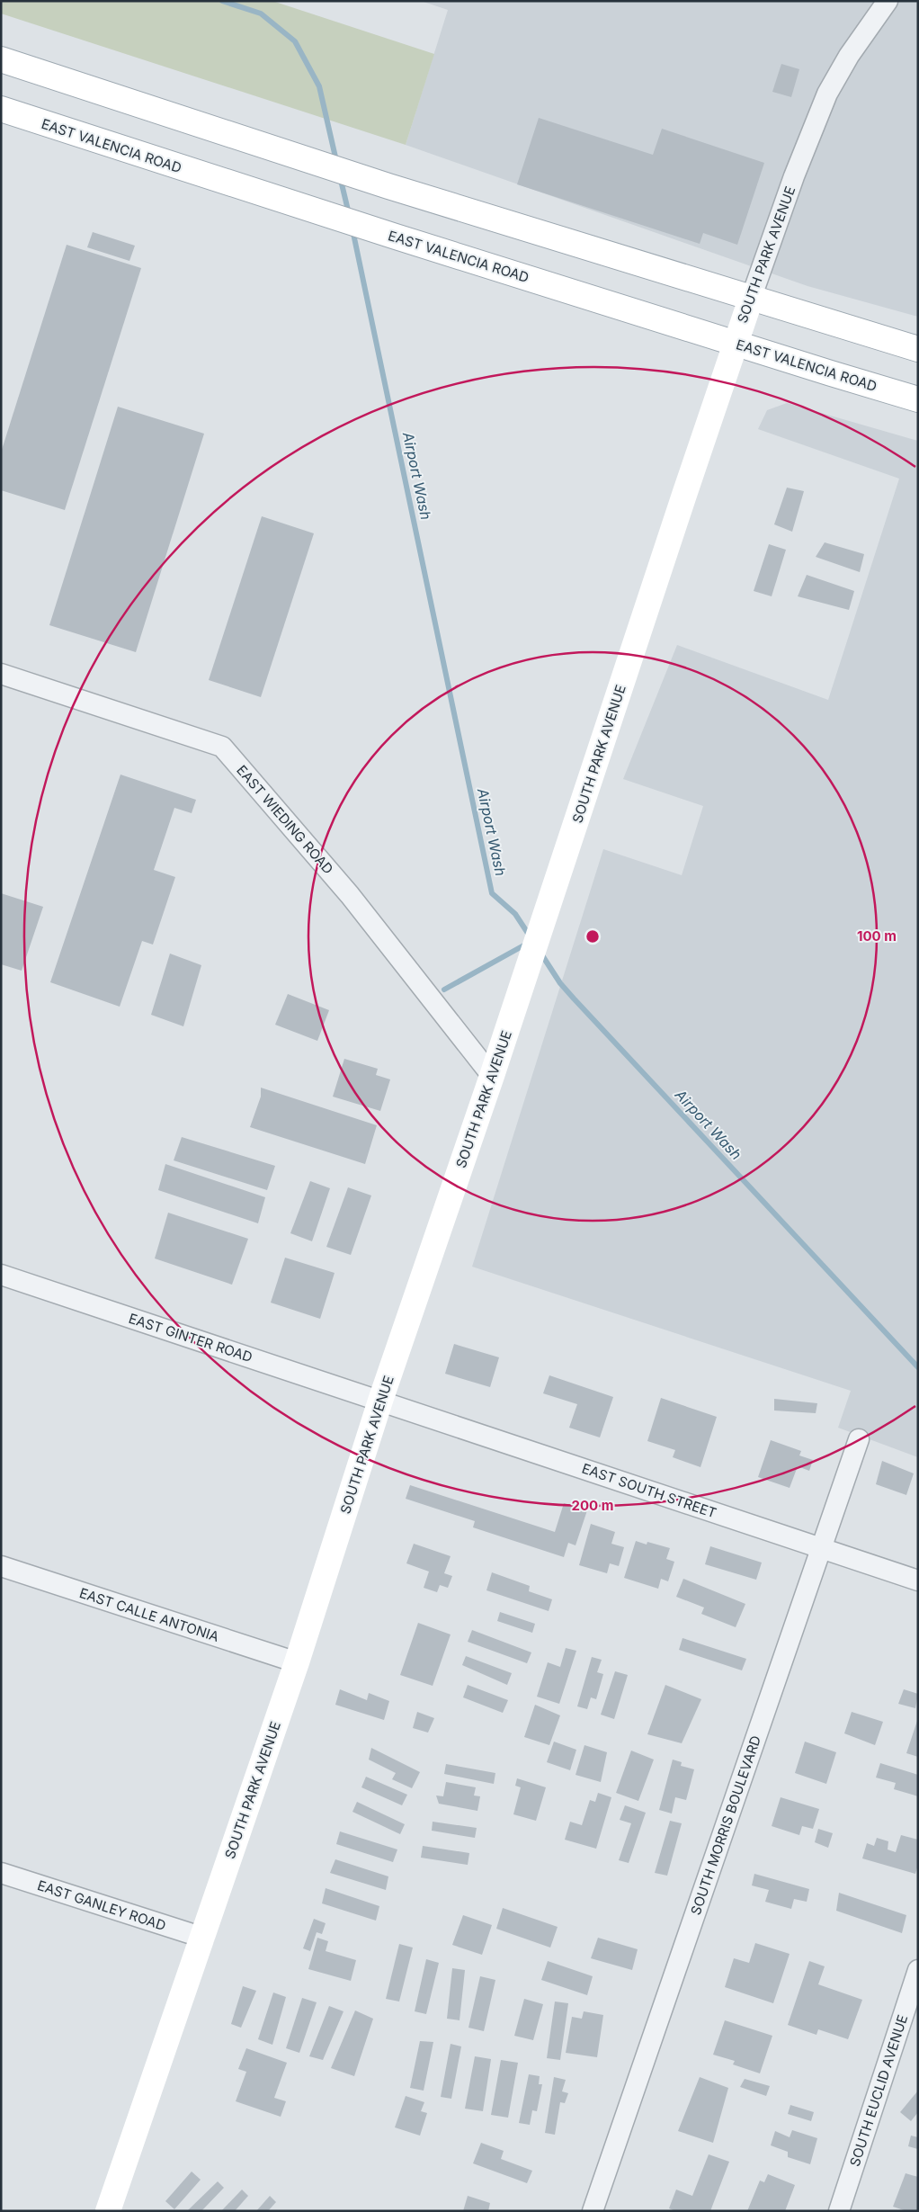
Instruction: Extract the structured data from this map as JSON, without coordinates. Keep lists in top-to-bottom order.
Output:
{
  "streets": {
    "main road": ["EAST VALENCIA ROAD", "SOUTH PARK AVENUE"],
    "street": [
      "EAST WIEDING ROAD",
      "EAST GINTER ROAD",
      "EAST SOUTH STREET",
      "EAST CALLE ANTONIA",
      "SOUTH MORRIS BOULEVARD",
      "EAST GANLEY ROAD",
      "SOUTH EUCLID AVENUE"
    ]
  },
  "crossings": [
    ["EAST VALENCIA ROAD", "SOUTH PARK AVENUE"],
    ["SOUTH PARK AVENUE", "EAST WIEDING ROAD"],
    ["SOUTH PARK AVENUE", "EAST GINTER ROAD"],
    ["SOUTH PARK AVENUE", "EAST SOUTH STREET"],
    ["SOUTH PARK AVENUE", "EAST CALLE ANTONIA"],
    ["SOUTH PARK AVENUE", "EAST GANLEY ROAD"],
    ["EAST GINTER ROAD", "EAST SOUTH STREET"],
    ["EAST SOUTH STREET", "SOUTH MORRIS BOULEVARD"]
  ],
  "water": ["Airport Wash"],
  "rings": ["100 m", "200 m"]
}
